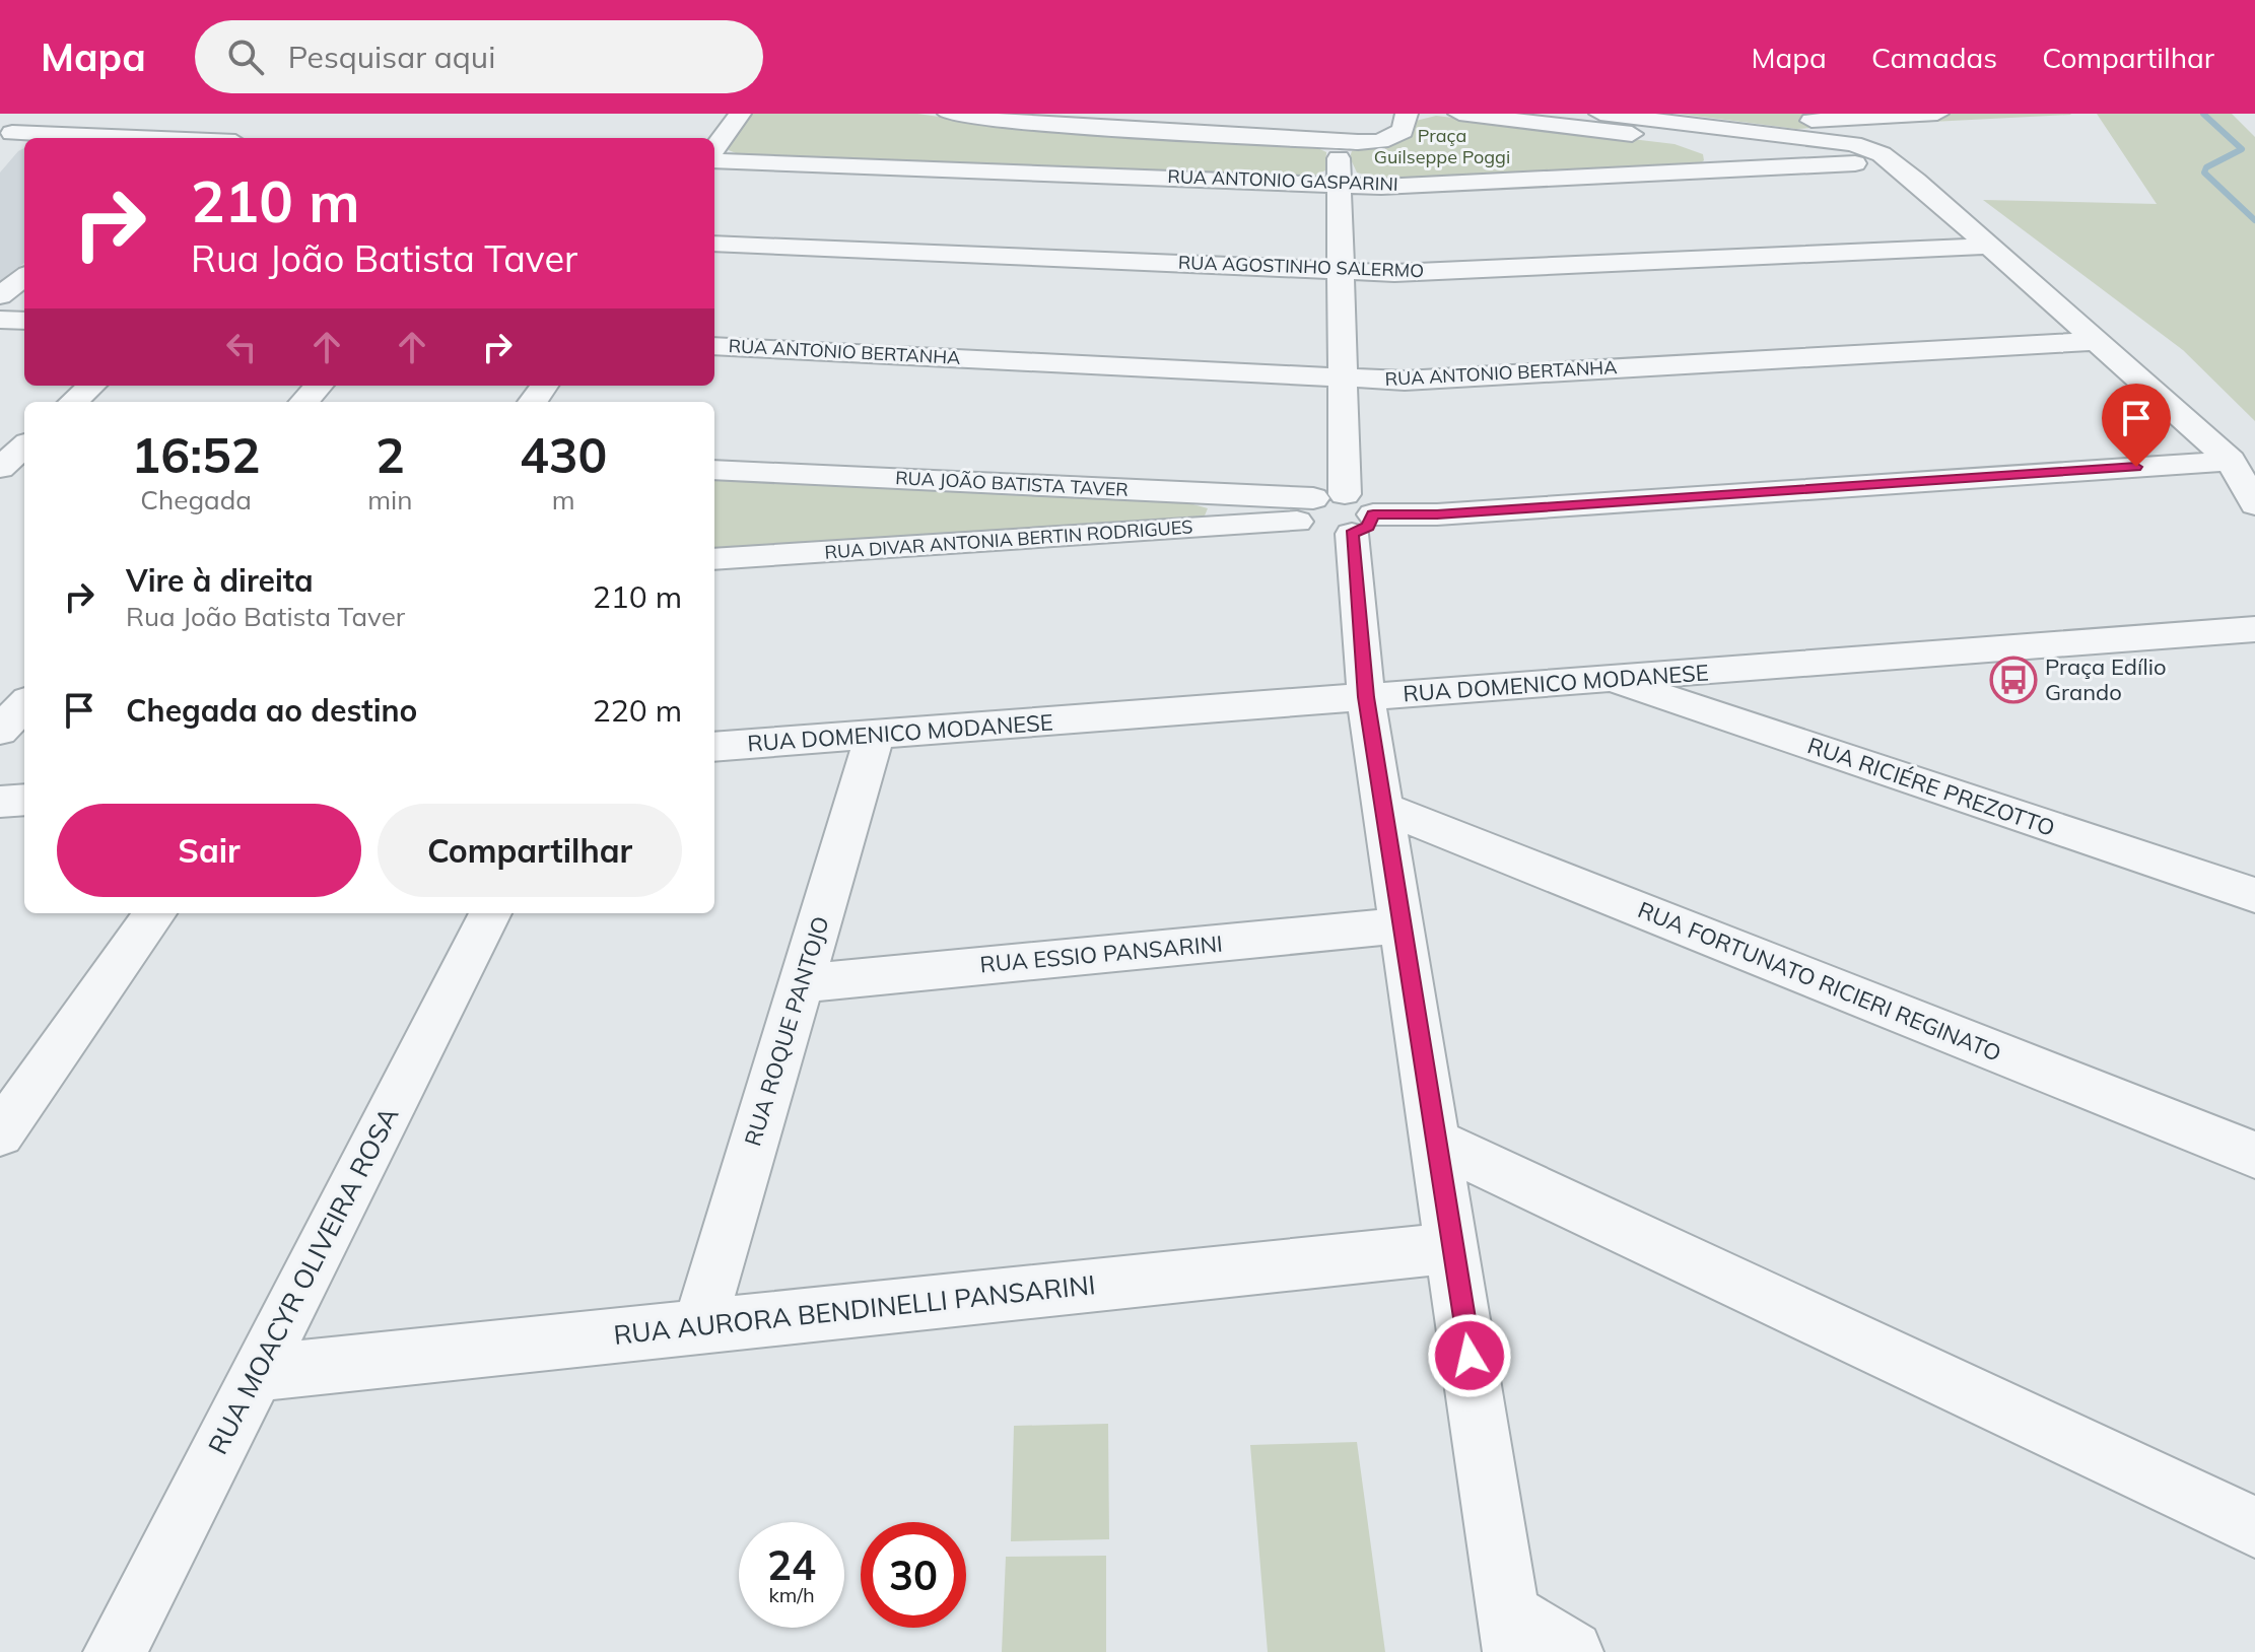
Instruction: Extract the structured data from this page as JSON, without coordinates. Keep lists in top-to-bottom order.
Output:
{
  "streets": {
    "street": [
      "RUA ANTONIO GASPARINI",
      "RUA AGOSTINHO SALERMO",
      "RUA ANTONIO BERTANHA",
      "RUA JOÃO BATISTA TAVER",
      "RUA DIVAR ANTONIA BERTIN RODRIGUES",
      "RUA DOMENICO MODANESE",
      "RUA RICIÉRE PREZOTTO",
      "RUA ESSIO PANSARINI",
      "RUA FORTUNATO RICIERI REGINATO",
      "RUA ROQUE PANTOJO",
      "RUA MOACYR OLIVEIRA ROSA",
      "RUA AURORA BENDINELLI PANSARINI"
    ]
  },
  "crossings": [
    ["RUA JOÃO BATISTA TAVER", "RUA DIVAR ANTONIA BERTIN RODRIGUES"],
    ["RUA DOMENICO MODANESE", "RUA RICIÉRE PREZOTTO"],
    ["RUA DOMENICO MODANESE", "RUA ROQUE PANTOJO"],
    ["RUA ESSIO PANSARINI", "RUA ROQUE PANTOJO"],
    ["RUA ROQUE PANTOJO", "RUA AURORA BENDINELLI PANSARINI"],
    ["RUA MOACYR OLIVEIRA ROSA", "RUA AURORA BENDINELLI PANSARINI"]
  ],
  "parks": ["Praça Guilseppe Poggi"],
  "places": {
    "bus stop": ["Praça Edílio Grando"]
  },
  "page": {
    "header": "Mapa",
    "search": "Pesquisar aqui",
    "nav": ["Mapa", "Camadas", "Compartilhar"],
    "turn": ["210 m", "Rua João Batista Taver"],
    "eta": [
      "16:52",
      "Chegada",
      "2",
      "min",
      "430",
      "m"
    ],
    "list": [
      {
        "name": "Vire à direita",
        "note": "Rua João Batista Taver",
        "value": "210 m"
      },
      {
        "name": "Chegada ao destino",
        "value": "220 m"
      }
    ],
    "buttons": ["Sair", "Compartilhar"],
    "speed": "24 km/h",
    "limit": "30"
  }
}
